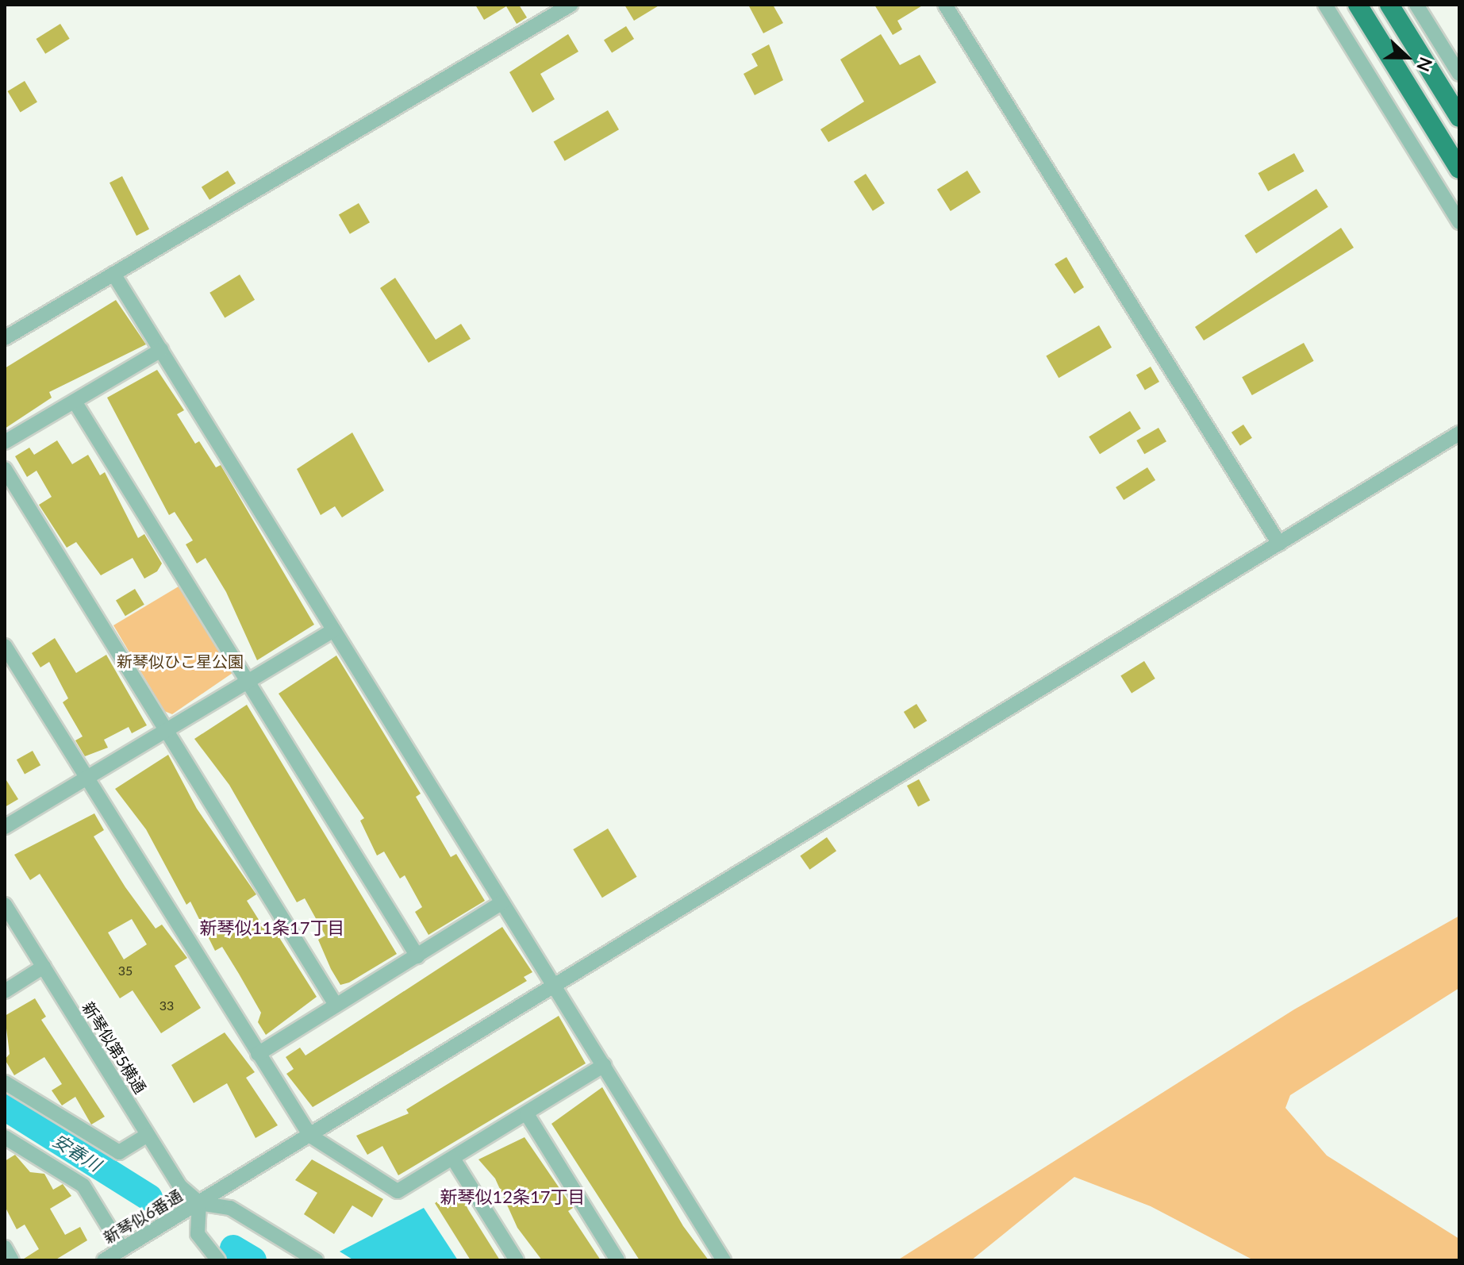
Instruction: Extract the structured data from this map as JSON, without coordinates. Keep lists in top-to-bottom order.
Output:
{
  "streets": {
    "street": ["新琴似第5横通", "新琴似6番通"]
  },
  "crossings": [
    ["新琴似第5横通", "新琴似6番通"]
  ],
  "districts": ["新琴似11条17丁目", "新琴似12条17丁目"],
  "water": ["安春川"],
  "parks": ["新琴似ひこ星公園"],
  "house_numbers": ["35", "33"],
  "north": "right"
}
